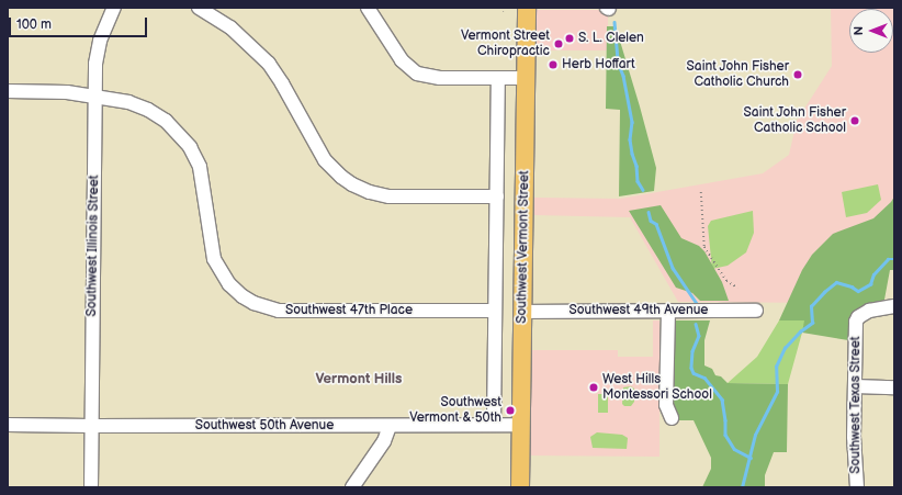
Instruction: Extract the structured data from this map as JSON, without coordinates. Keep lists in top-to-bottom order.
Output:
{
  "streets": {
    "main road": ["Southwest Vermont Street"],
    "street": [
      "Southwest Illinois Street",
      "Southwest 47th Place",
      "Southwest 49th Avenue",
      "Southwest Texas Street",
      "Southwest 50th Avenue"
    ]
  },
  "crossings": [
    ["Southwest Illinois Street", "Southwest 47th Place"],
    ["Southwest Illinois Street", "Southwest 50th Avenue"],
    ["Southwest Vermont Street", "Southwest 47th Place"],
    ["Southwest Vermont Street", "Southwest 49th Avenue"],
    ["Southwest Vermont Street", "Southwest 50th Avenue"]
  ],
  "districts": ["Vermont Hills"],
  "places": [
    "S. L. Clelen",
    "Vermont Street Chiropractic",
    "Herb Hoffart",
    "Saint John Fisher Catholic Church",
    "Saint John Fisher Catholic School",
    "West Hills Montessori School",
    "Southwest Vermont & 50th"
  ],
  "scale_bar": "100 m",
  "north": "left"
}
